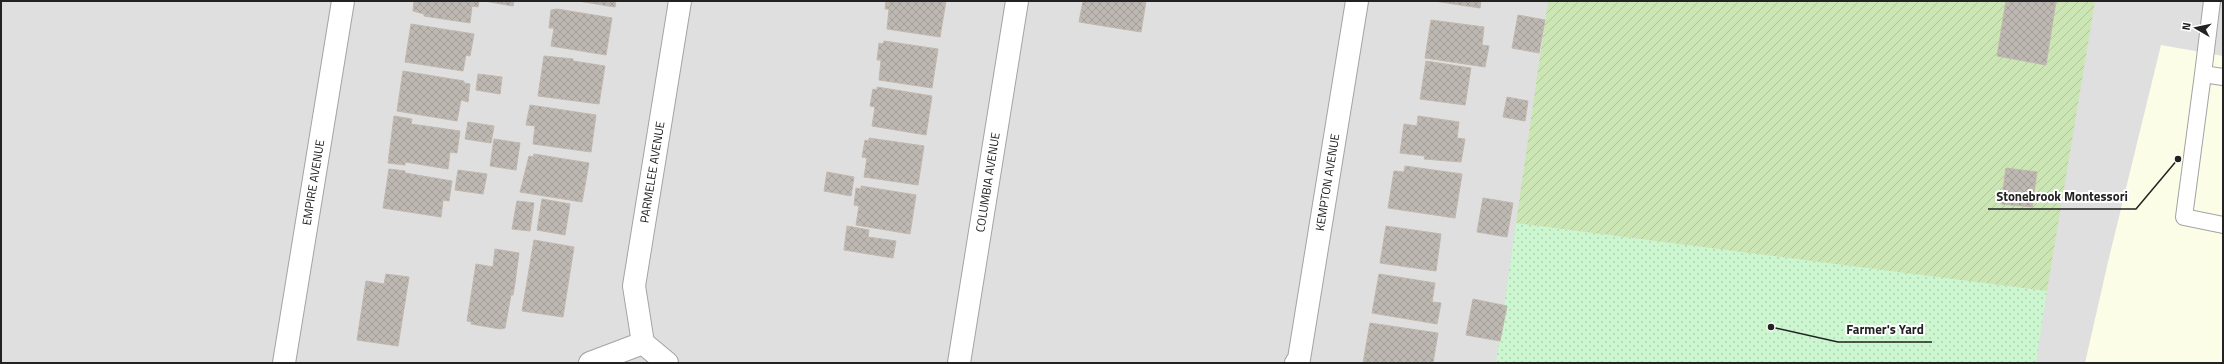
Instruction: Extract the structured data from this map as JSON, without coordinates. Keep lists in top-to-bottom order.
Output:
{
  "streets": {
    "street": [
      "PARMELEE AVENUE",
      "EMPIRE AVENUE",
      "COLUMBIA AVENUE",
      "KEMPTON AVENUE"
    ]
  },
  "places": ["Stonebrook Montessori", "Farmer's Yard"],
  "north": "left"
}
